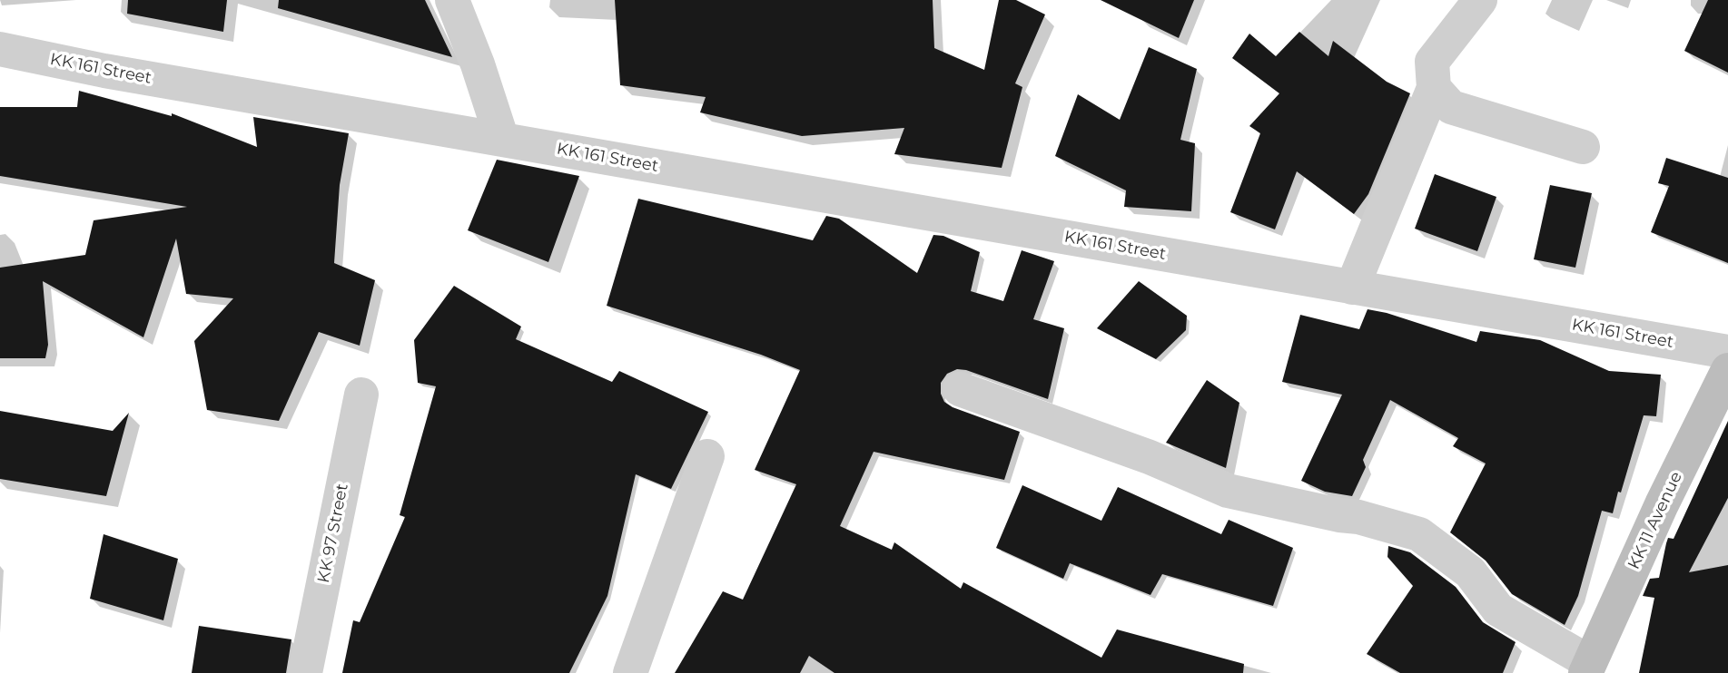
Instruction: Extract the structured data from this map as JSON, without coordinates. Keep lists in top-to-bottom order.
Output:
{
  "streets": {
    "main road": ["KK 11 Avenue"],
    "street": ["KK 161 Street", "KK 97 Street"]
  }
}
